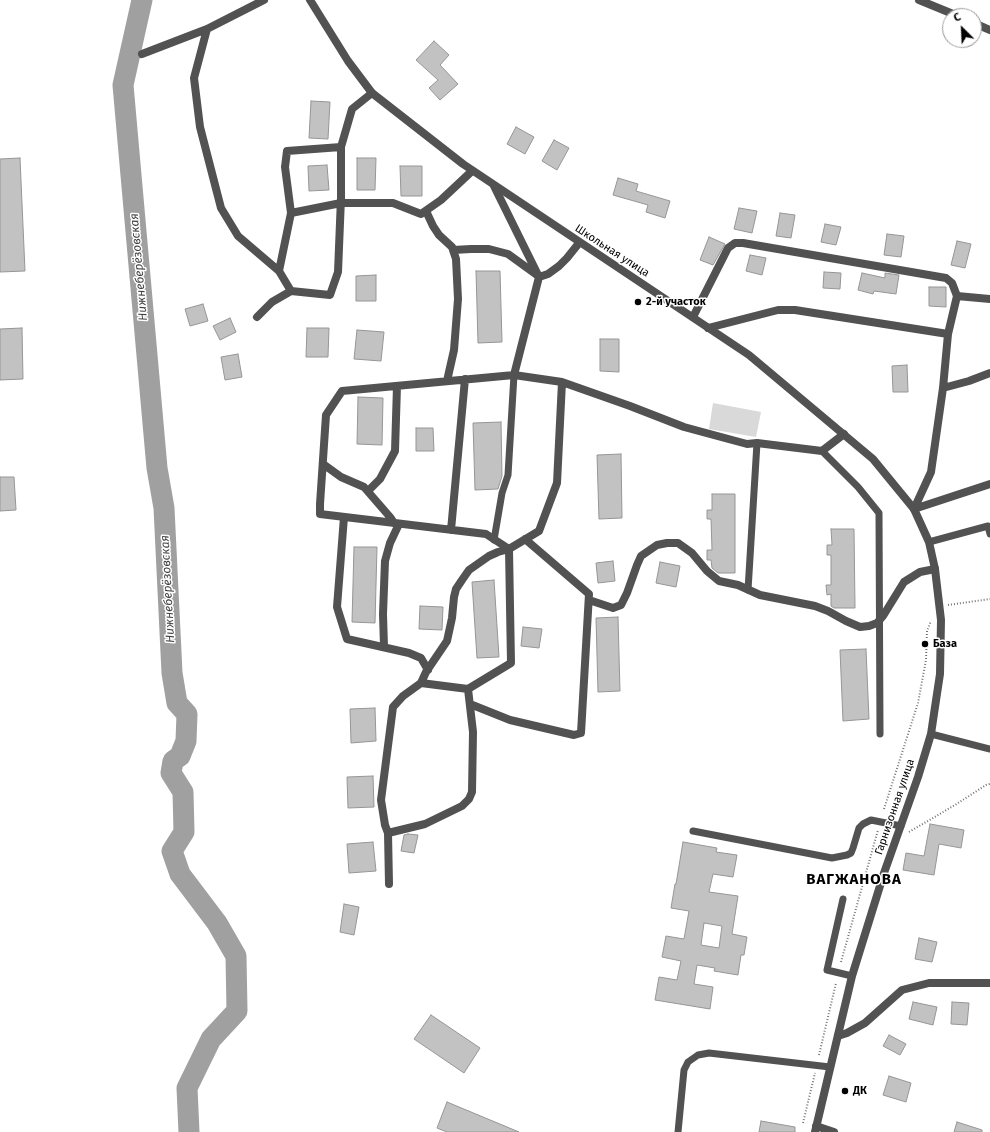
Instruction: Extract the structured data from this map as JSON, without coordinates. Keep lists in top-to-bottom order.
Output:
{
  "streets": {
    "street": ["Школьная улица", "Гарнизонная улица"]
  },
  "crossings": [
    ["Школьная улица", "Гарнизонная улица"]
  ],
  "districts": ["ВАГЖАНОВА"],
  "water": ["Нижнеберёзовская"],
  "places": ["2-й участок", "База", "ДК"],
  "north": "top left"
}
